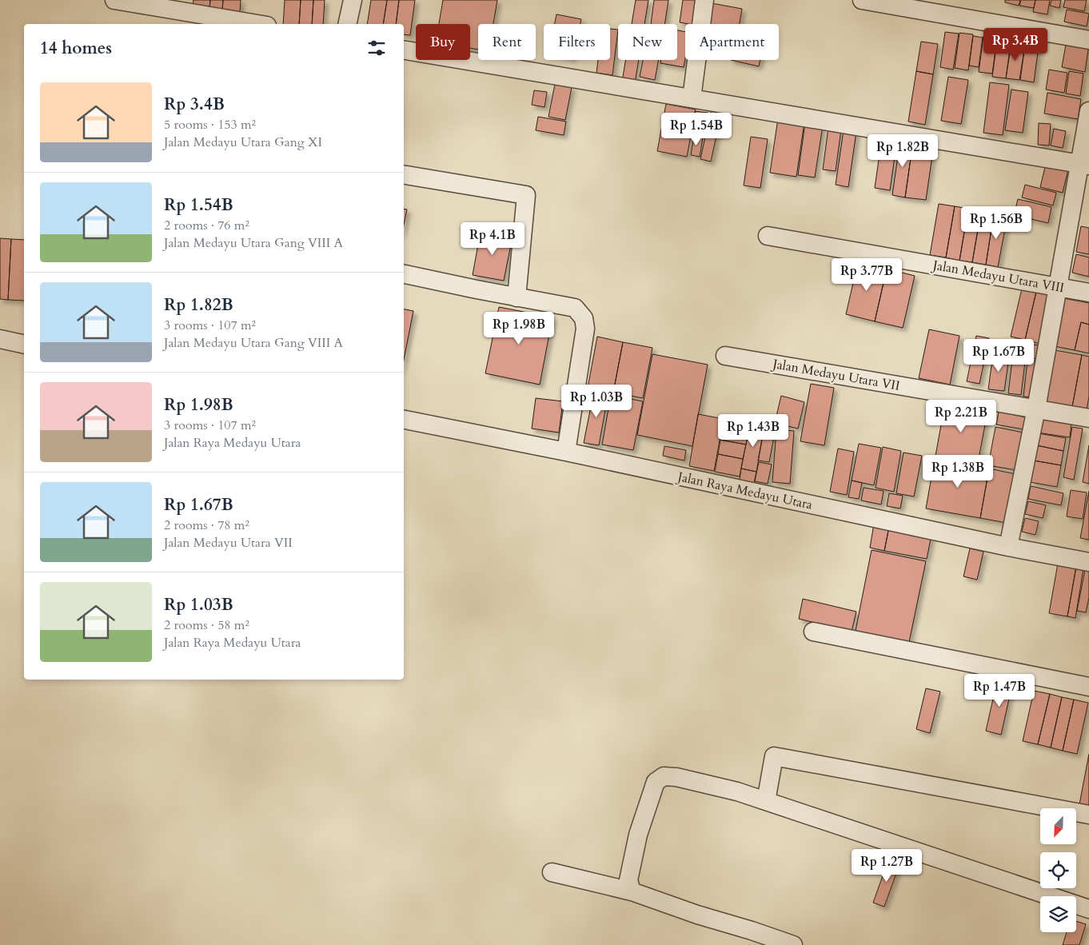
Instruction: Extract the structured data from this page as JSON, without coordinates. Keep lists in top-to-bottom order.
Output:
{
  "streets": {
    "street": ["Jalan Medayu Utara VIII", "Jalan Medayu Utara VII", "Jalan Raya Medayu Utara"]
  },
  "north": "bottom left",
  "page": {
    "chip": [
      "Buy",
      "Rent",
      "Filters",
      "New",
      "Apartment"
    ],
    "heading": "14 homes",
    "price": [
      "Rp 3.4B",
      "Rp 1.54B",
      "Rp 1.82B",
      "Rp 1.56B",
      "Rp 4.1B",
      "Rp 3.77B",
      "Rp 1.98B",
      "Rp 1.67B",
      "Rp 1.03B",
      "Rp 2.21B",
      "Rp 1.43B",
      "Rp 1.38B",
      "Rp 1.47B",
      "Rp 1.27B"
    ],
    "list": [
      {
        "name": "Rp 3.4B",
        "note": "5 rooms · 153 m² · Jalan Medayu Utara Gang XI"
      },
      {
        "name": "Rp 1.54B",
        "note": "2 rooms · 76 m² · Jalan Medayu Utara Gang VIII A"
      },
      {
        "name": "Rp 1.82B",
        "note": "3 rooms · 107 m² · Jalan Medayu Utara Gang VIII A"
      },
      {
        "name": "Rp 1.98B",
        "note": "3 rooms · 107 m² · Jalan Raya Medayu Utara"
      },
      {
        "name": "Rp 1.67B",
        "note": "2 rooms · 78 m² · Jalan Medayu Utara VII"
      },
      {
        "name": "Rp 1.03B",
        "note": "2 rooms · 58 m² · Jalan Raya Medayu Utara"
      }
    ]
  }
}
